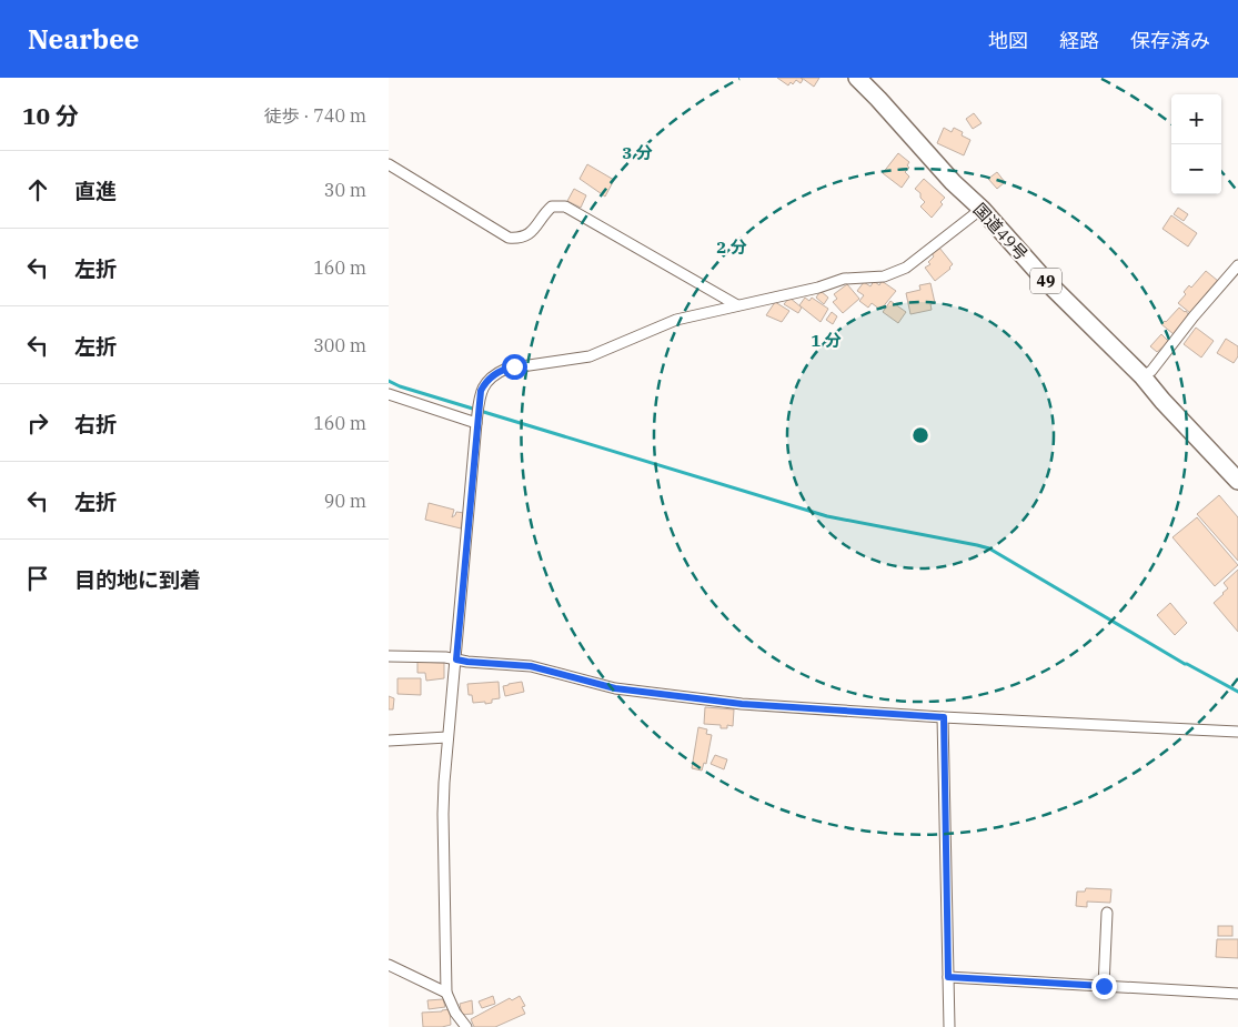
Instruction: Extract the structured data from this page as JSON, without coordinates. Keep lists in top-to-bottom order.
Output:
{
  "streets": {
    "highway": ["国道49号", "49"]
  },
  "page": {
    "header": "Nearbee",
    "nav": ["地図", "経路", "保存済み"],
    "heading": ["10 分", "徒歩 · 740 m"],
    "map_buttons": ["+", "−"],
    "list": [
      ["直進", "30 m"],
      ["左折", "160 m"],
      ["左折", "300 m"],
      ["右折", "160 m"],
      ["左折", "90 m"],
      "目的地に到着"
    ]
  },
  "rings": ["3 分", "2 分", "1 分"]
}
